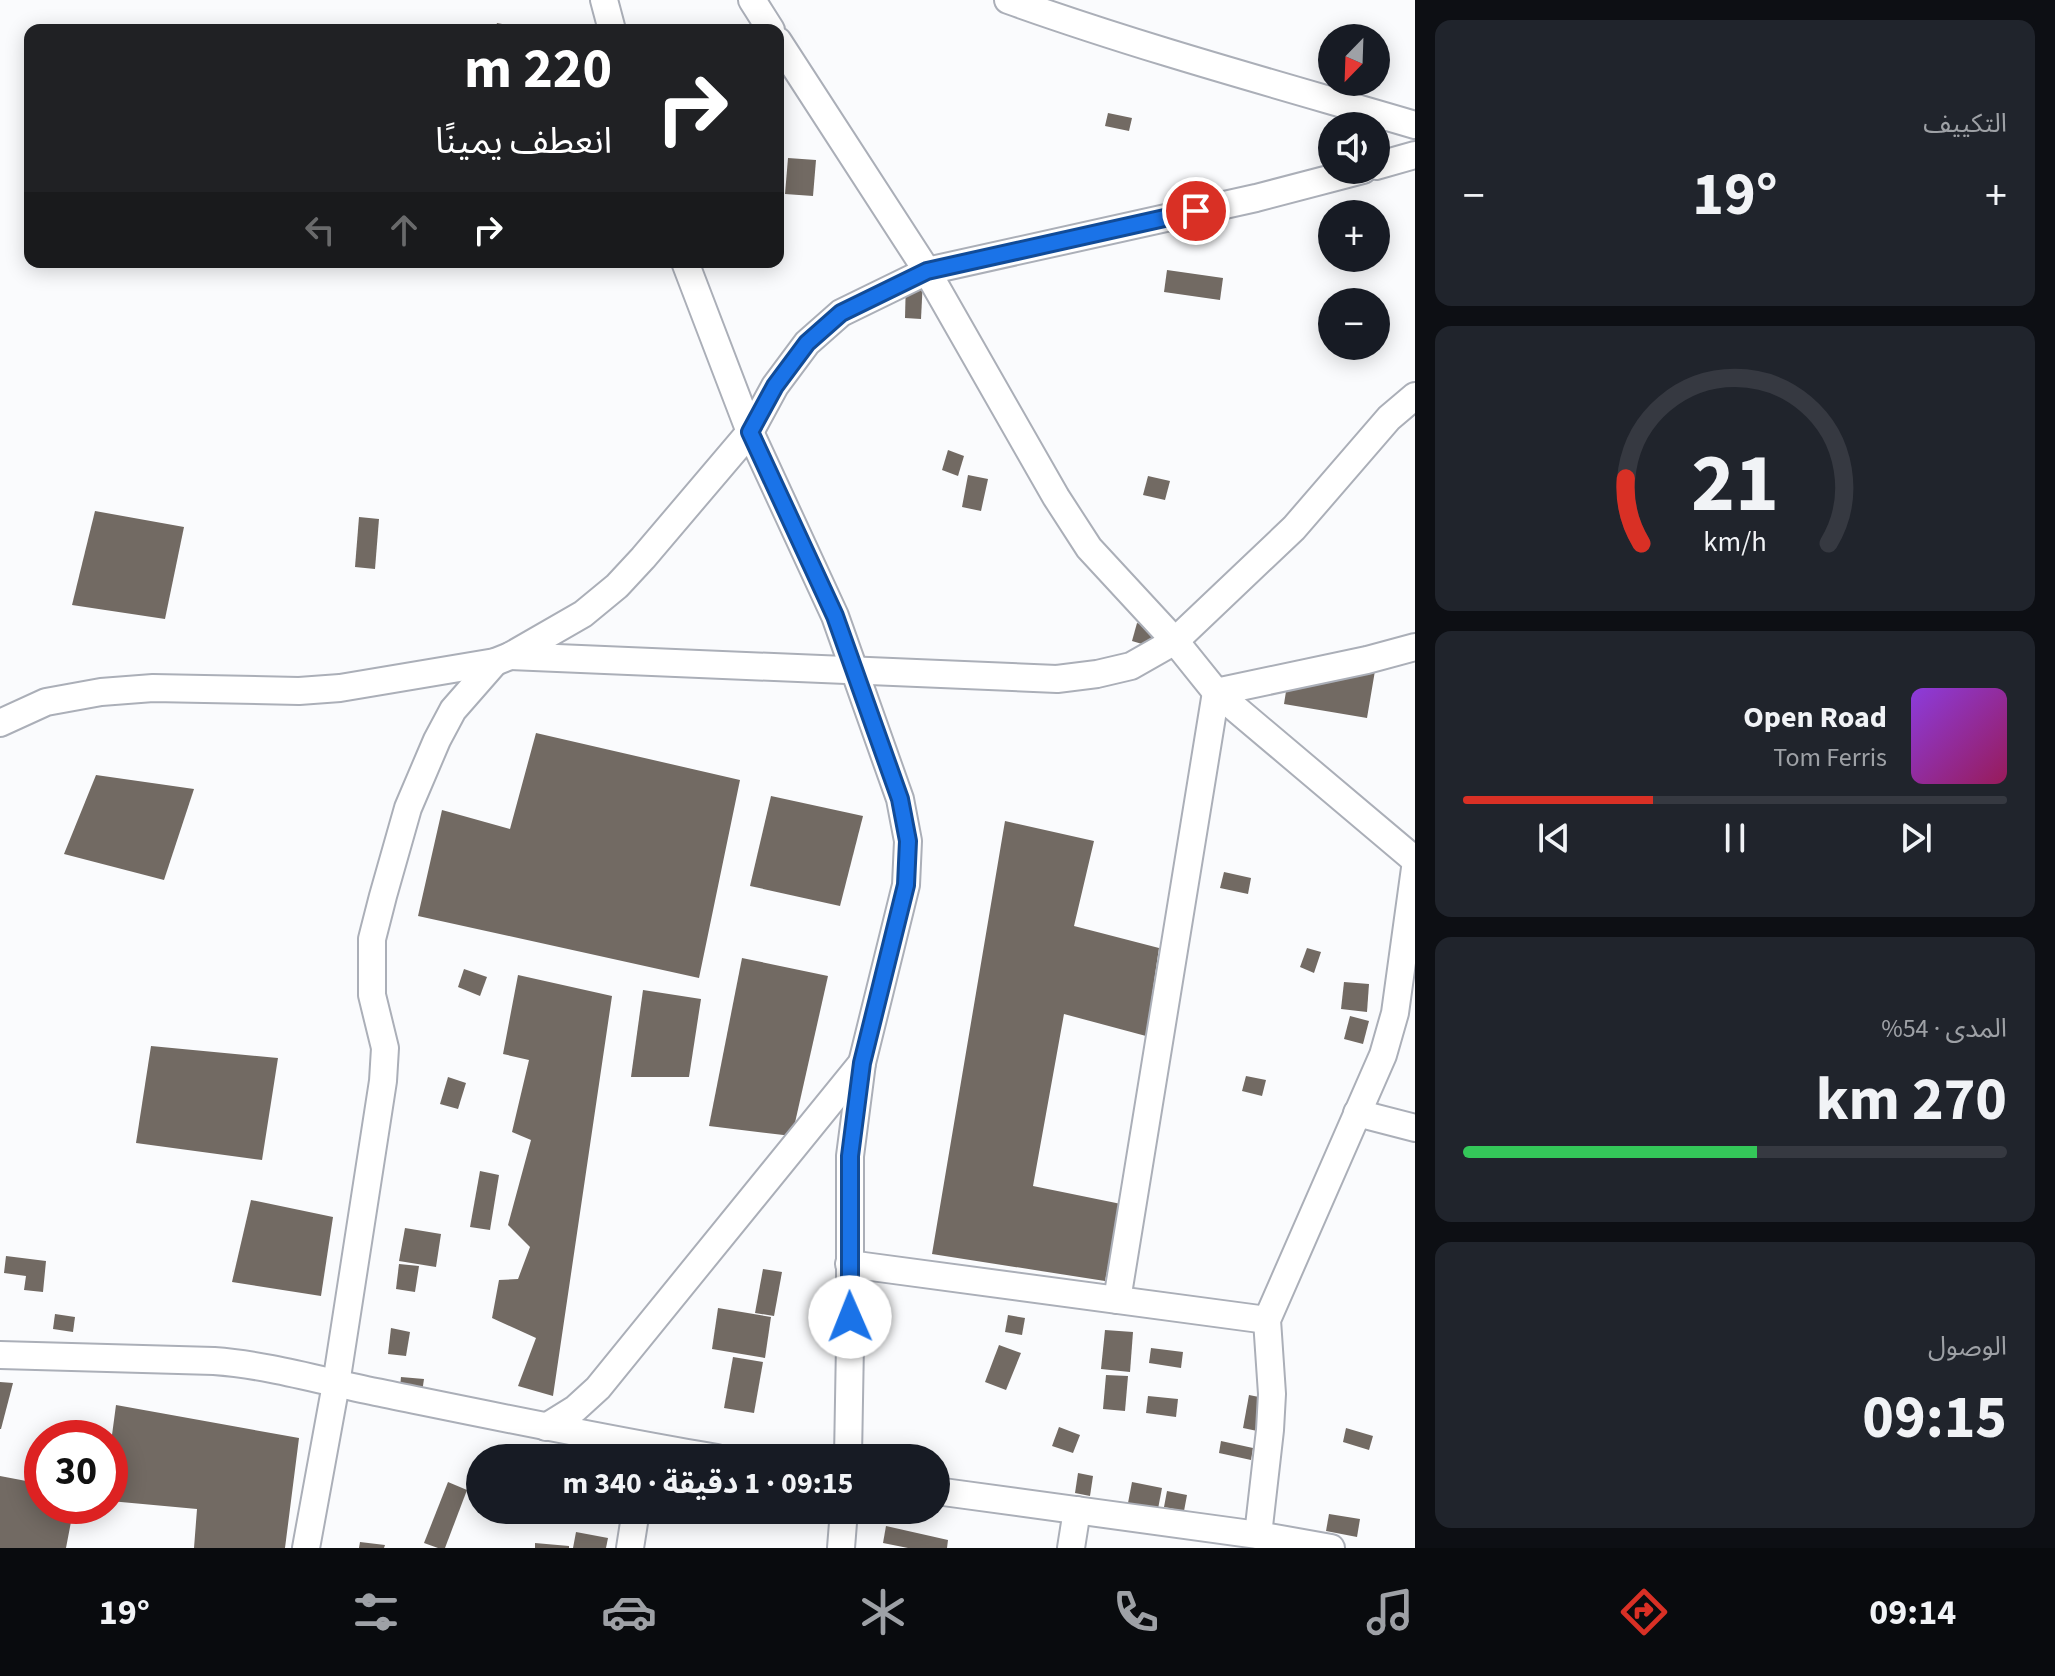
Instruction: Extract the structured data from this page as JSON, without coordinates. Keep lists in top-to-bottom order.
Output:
{
  "north": "bottom left",
  "page": {
    "tile": [
      "التكييف",
      ["المدى · 54%", "270 km"],
      ["الوصول", "09:15"]
    ],
    "map_buttons": ["+", "−"],
    "turn": ["220 m", "انعطف يمينًا"],
    "heat": ["−", "19°", "+"],
    "song": ["Open Road", "Tom Ferris"],
    "limit": "30",
    "trip": "09:15 · 1 دقيقة · 340 m",
    "tabs": ["09:14", "19°"],
    "gauge": ["21", "km/h"]
  }
}
